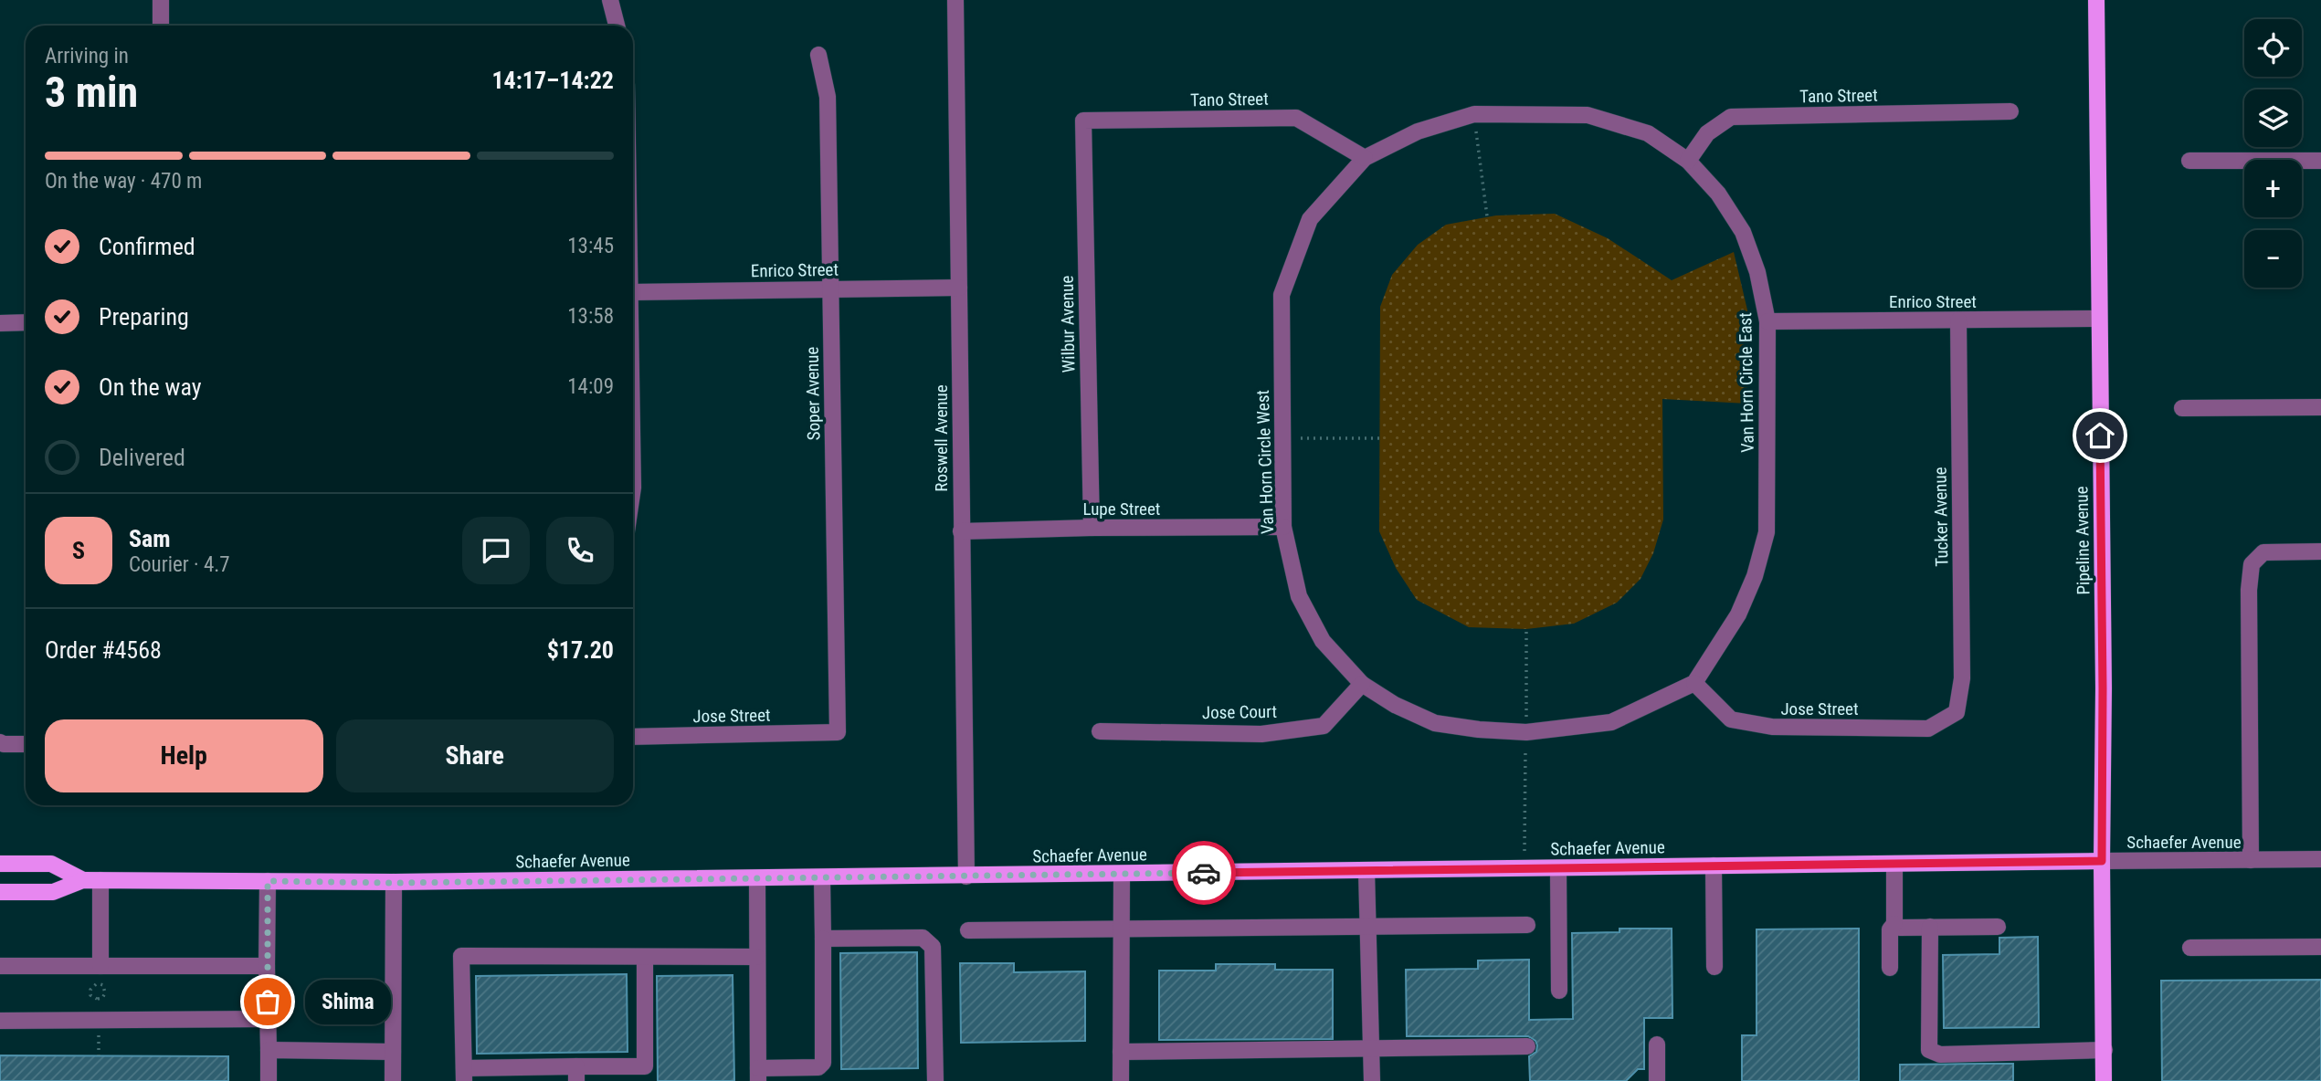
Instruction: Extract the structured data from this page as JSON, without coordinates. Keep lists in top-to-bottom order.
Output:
{
  "streets": {
    "main road": ["Pipeline Avenue", "Schaefer Avenue"],
    "street": [
      "Tano Street",
      "Enrico Street",
      "Wilbur Avenue",
      "Van Horn Circle East",
      "Soper Avenue",
      "Roswell Avenue",
      "Van Horn Circle West",
      "Lupe Street",
      "Tucker Avenue",
      "Jose Street",
      "Jose Court"
    ]
  },
  "crossings": [
    ["Tano Street", "Wilbur Avenue"],
    ["Tano Street", "Van Horn Circle East"],
    ["Tano Street", "Van Horn Circle West"],
    ["Enrico Street", "Van Horn Circle East"],
    ["Enrico Street", "Soper Avenue"],
    ["Enrico Street", "Roswell Avenue"],
    ["Enrico Street", "Tucker Avenue"],
    ["Enrico Street", "Pipeline Avenue"],
    ["Wilbur Avenue", "Lupe Street"],
    ["Van Horn Circle East", "Van Horn Circle West"],
    ["Van Horn Circle East", "Jose Street"],
    ["Soper Avenue", "Jose Street"],
    ["Roswell Avenue", "Lupe Street"],
    ["Roswell Avenue", "Schaefer Avenue"],
    ["Van Horn Circle West", "Lupe Street"],
    ["Van Horn Circle West", "Jose Street"],
    ["Van Horn Circle West", "Jose Court"],
    ["Tucker Avenue", "Jose Street"],
    ["Pipeline Avenue", "Schaefer Avenue"]
  ],
  "places": ["Shima"],
  "page": {
    "map_buttons": ["+", "−"],
    "heading": ["3 min", "Arriving in", "14:17–14:22"],
    "panel": [
      "Sam",
      "Courier · 4.7",
      "Order #4568",
      "$17.20"
    ],
    "bar": "On the way · 470 m",
    "list": [
      ["Confirmed", "13:45"],
      ["Preparing", "13:58"],
      ["On the way", "14:09"],
      "Delivered"
    ],
    "round": "S",
    "buttons": ["Help", "Share"],
    "bubble": "Shima"
  }
}
